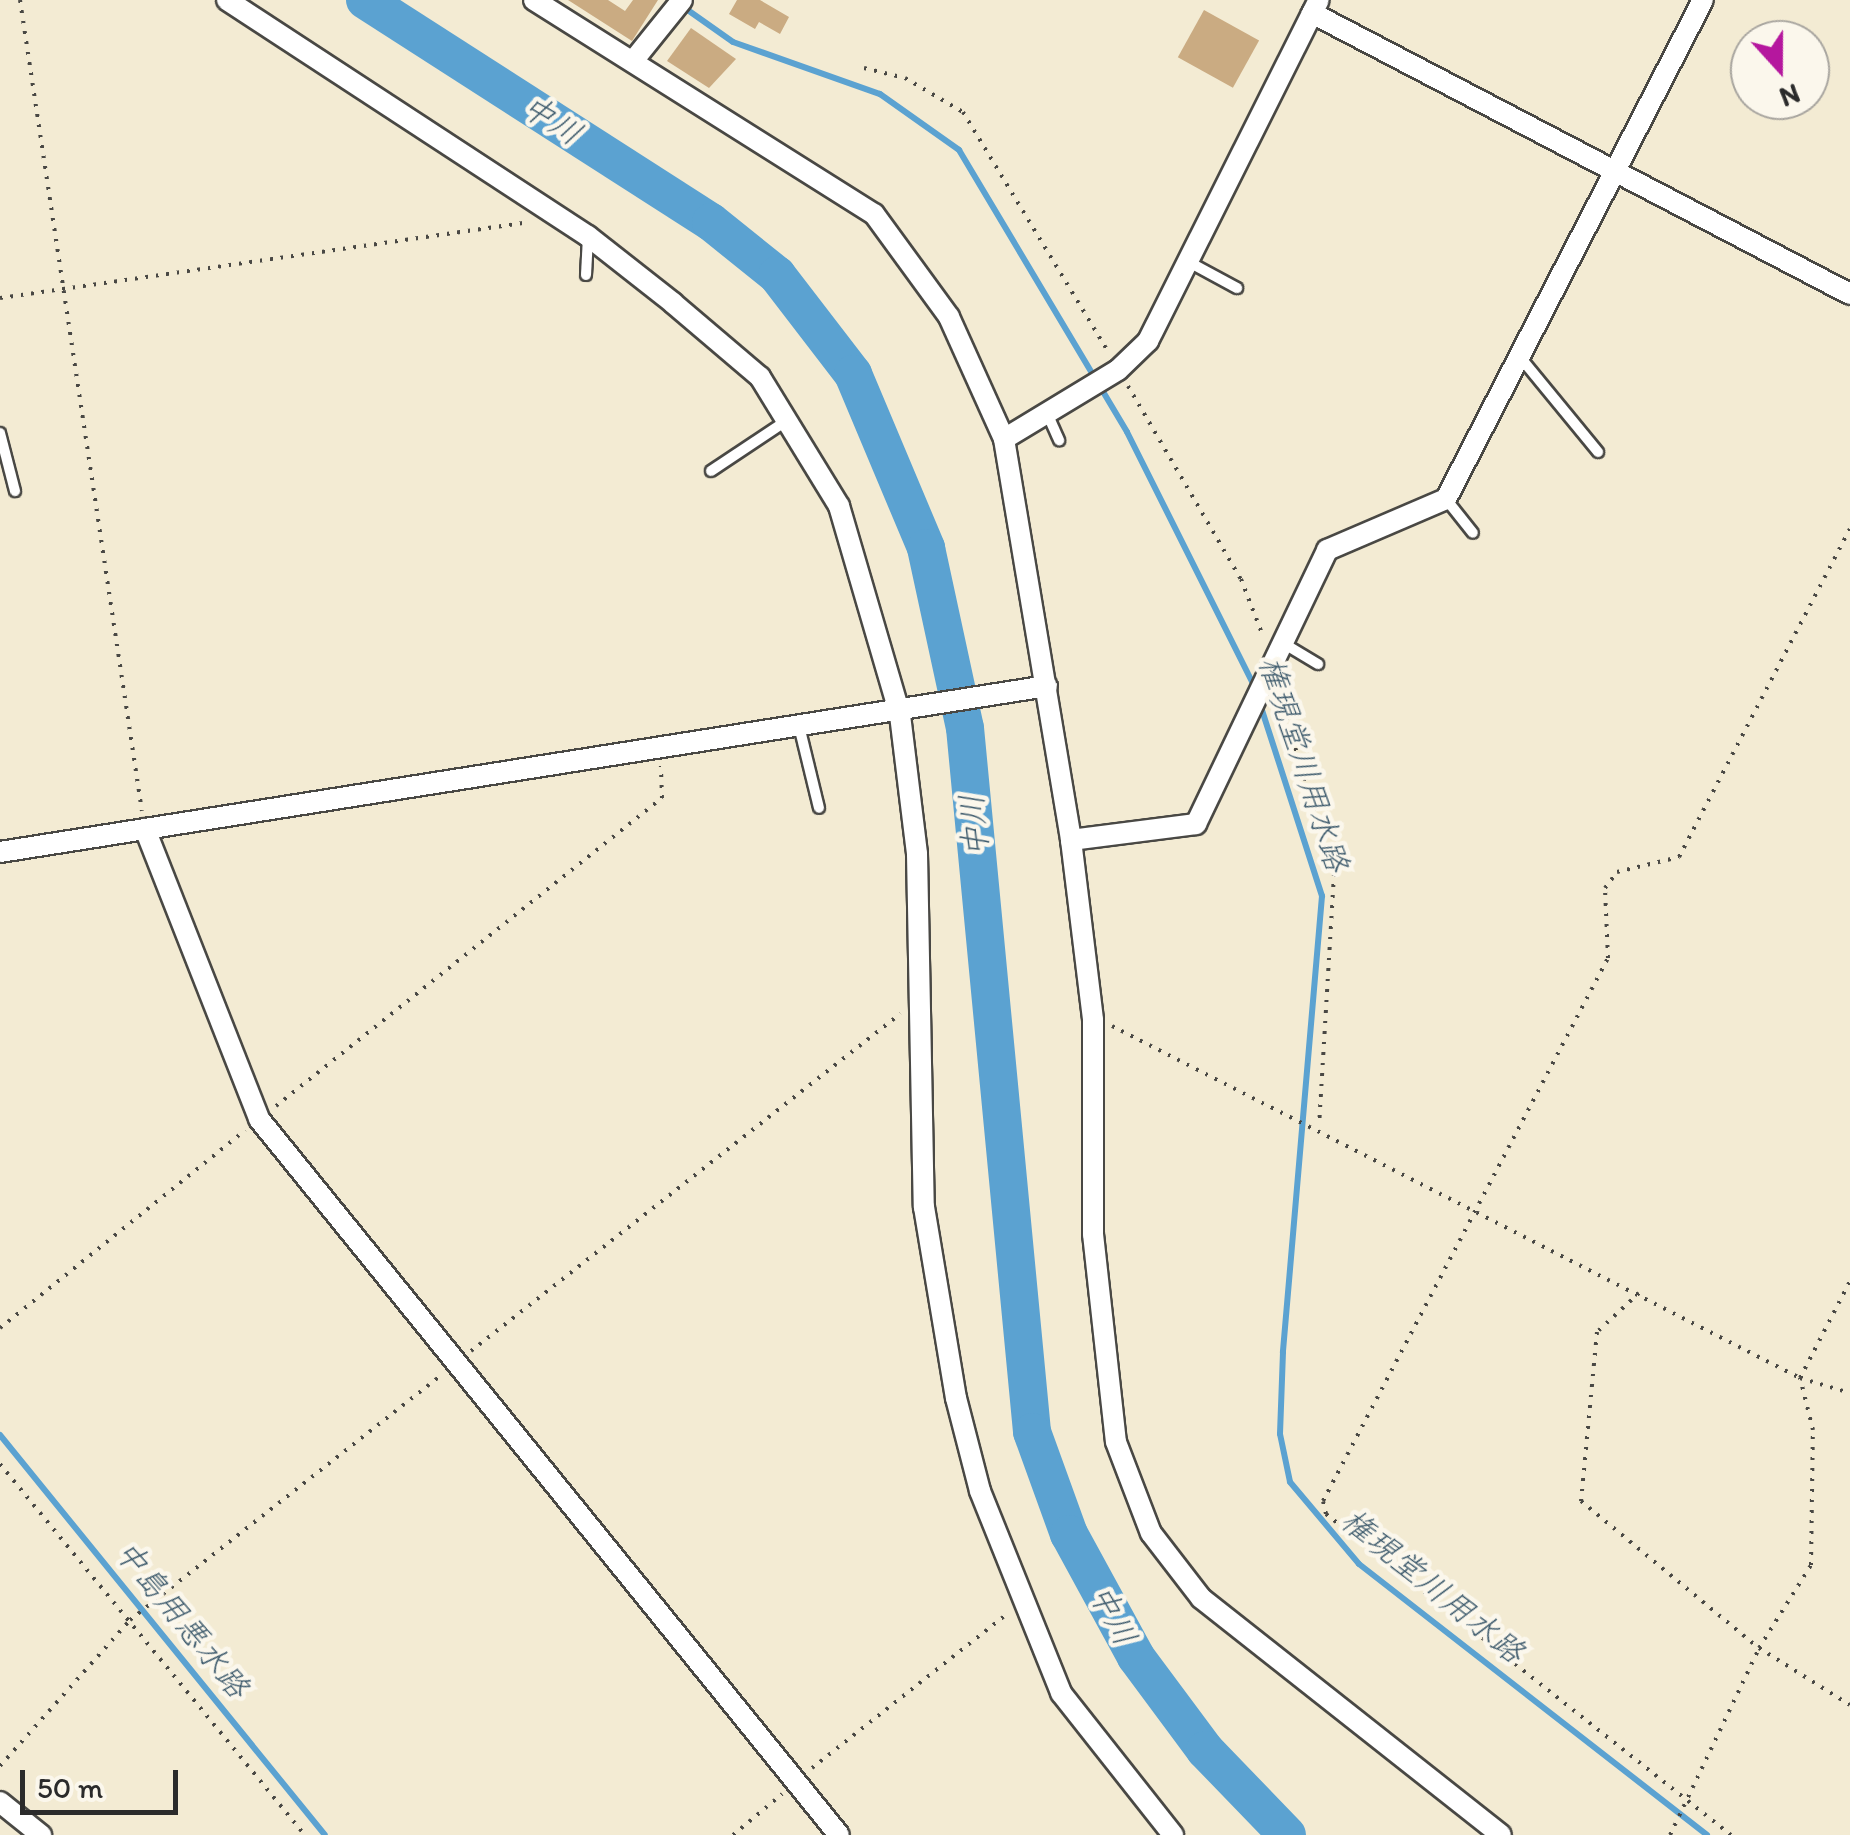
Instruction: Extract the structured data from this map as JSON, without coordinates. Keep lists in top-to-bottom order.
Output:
{
  "water": ["中川", "権現堂川用水路", "中島用悪水路"],
  "scale_bar": "50 m",
  "north": "bottom"
}
